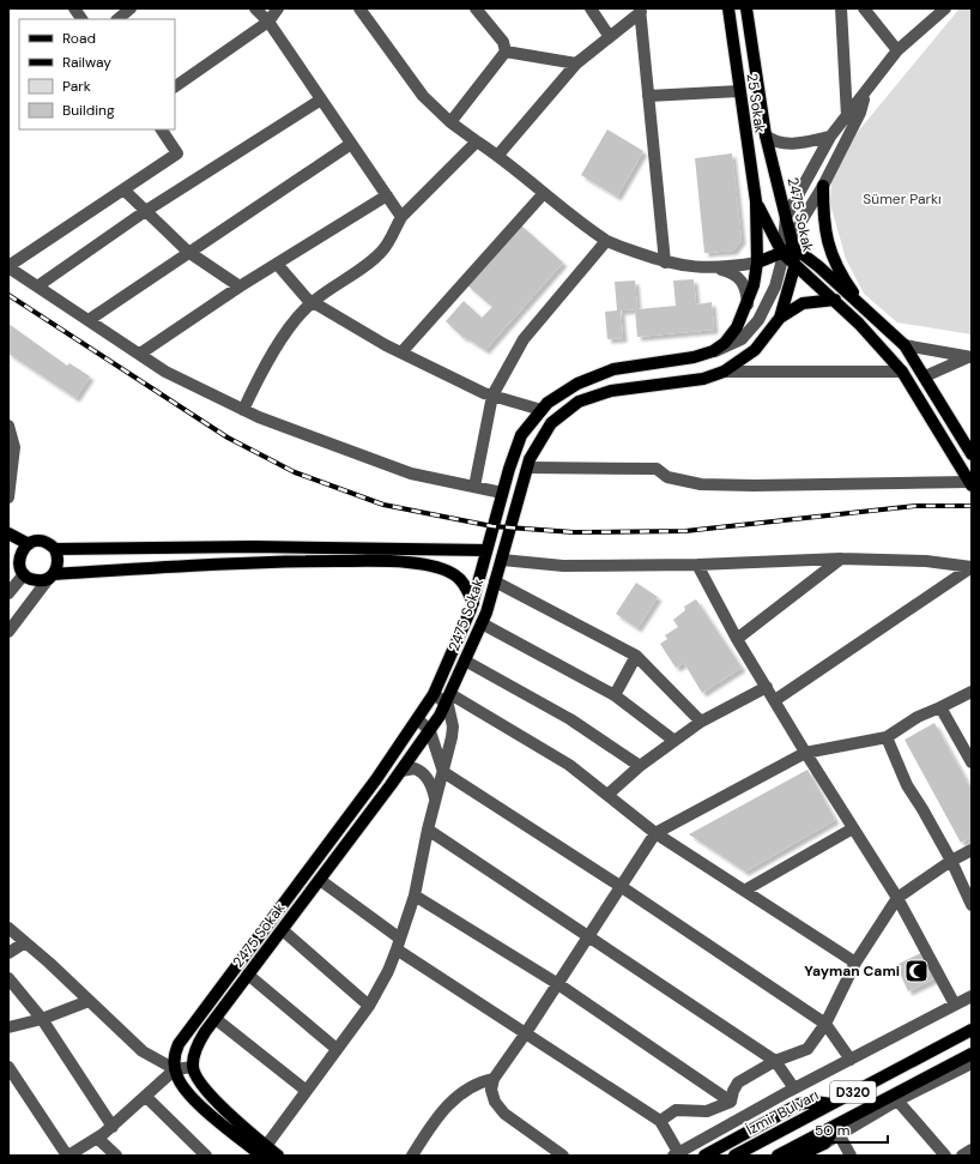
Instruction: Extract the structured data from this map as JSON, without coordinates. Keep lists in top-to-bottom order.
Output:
{
  "streets": {
    "main road": [
      "25 Sokak",
      "2475 Sokak",
      "D320",
      "İzmir Bulvarı"
    ]
  },
  "crossings": [
    ["25 Sokak", "2475 Sokak"]
  ],
  "parks": ["Sümer Parkı"],
  "places": {
    "mosque": ["Yayman Cami"]
  },
  "legend": [
    "Road",
    "Railway",
    "Park",
    "Building"
  ],
  "scale_bar": "50 m"
}
